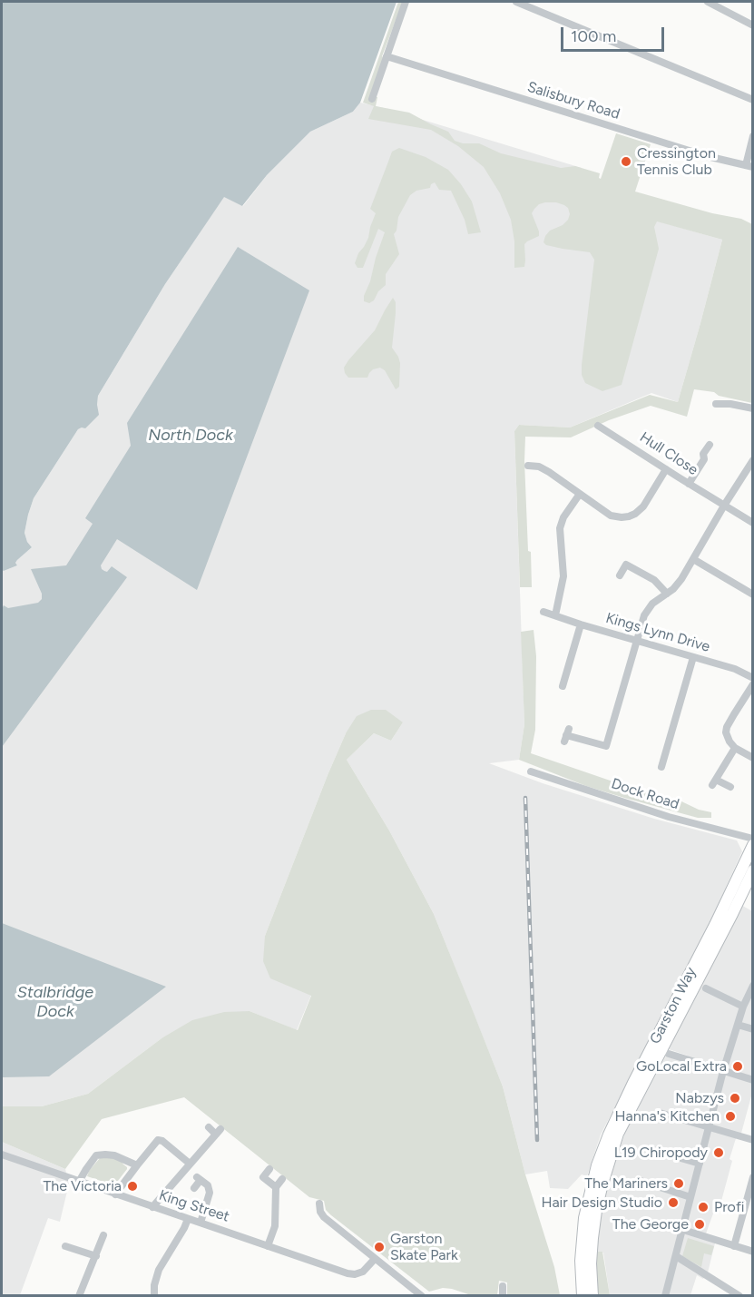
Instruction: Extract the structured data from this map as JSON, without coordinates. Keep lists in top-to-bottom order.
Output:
{
  "streets": {
    "highway": ["Garston Way"],
    "street": [
      "Salisbury Road",
      "Hull Close",
      "Kings Lynn Drive",
      "Dock Road",
      "King Street"
    ]
  },
  "water": ["North Dock", "Stalbridge Dock"],
  "places": [
    "Cressington Tennis Club",
    "GoLocal Extra",
    "Nabzys",
    "Hanna's Kitchen",
    "L19 Chiropody",
    "The Mariners",
    "The Victoria",
    "Hair Design Studio",
    "Profi",
    "The George",
    "Garston Skate Park"
  ],
  "scale_bar": "100 m"
}
